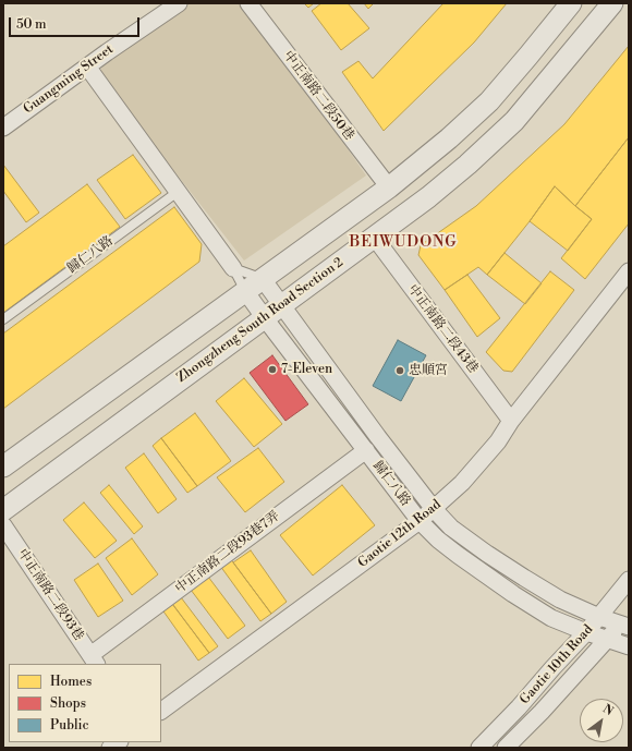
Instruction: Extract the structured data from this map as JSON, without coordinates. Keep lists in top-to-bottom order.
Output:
{
  "streets": {
    "street": [
      "Guangming Street",
      "中正南路二段50巷",
      "歸仁八路",
      "Zhongzheng South Road Section 2",
      "中正南路二段43巷",
      "Gaotie 12th Road",
      "中正南路二段93巷7弄",
      "中正南路二段93巷",
      "Gaotie 10th Road"
    ]
  },
  "crossings": [
    ["歸仁八路", "Zhongzheng South Road Section 2"],
    ["歸仁八路", "Gaotie 12th Road"],
    ["歸仁八路", "中正南路二段93巷7弄"],
    ["歸仁八路", "Gaotie 10th Road"],
    ["Zhongzheng South Road Section 2", "中正南路二段43巷"],
    ["中正南路二段43巷", "Gaotie 12th Road"],
    ["中正南路二段93巷7弄", "中正南路二段93巷"]
  ],
  "districts": ["BEIWUDONG"],
  "places": ["7-Eleven", "忠順宮"],
  "legend": ["Homes", "Shops", "Public"],
  "scale_bar": "50 m",
  "north": "top right"
}
